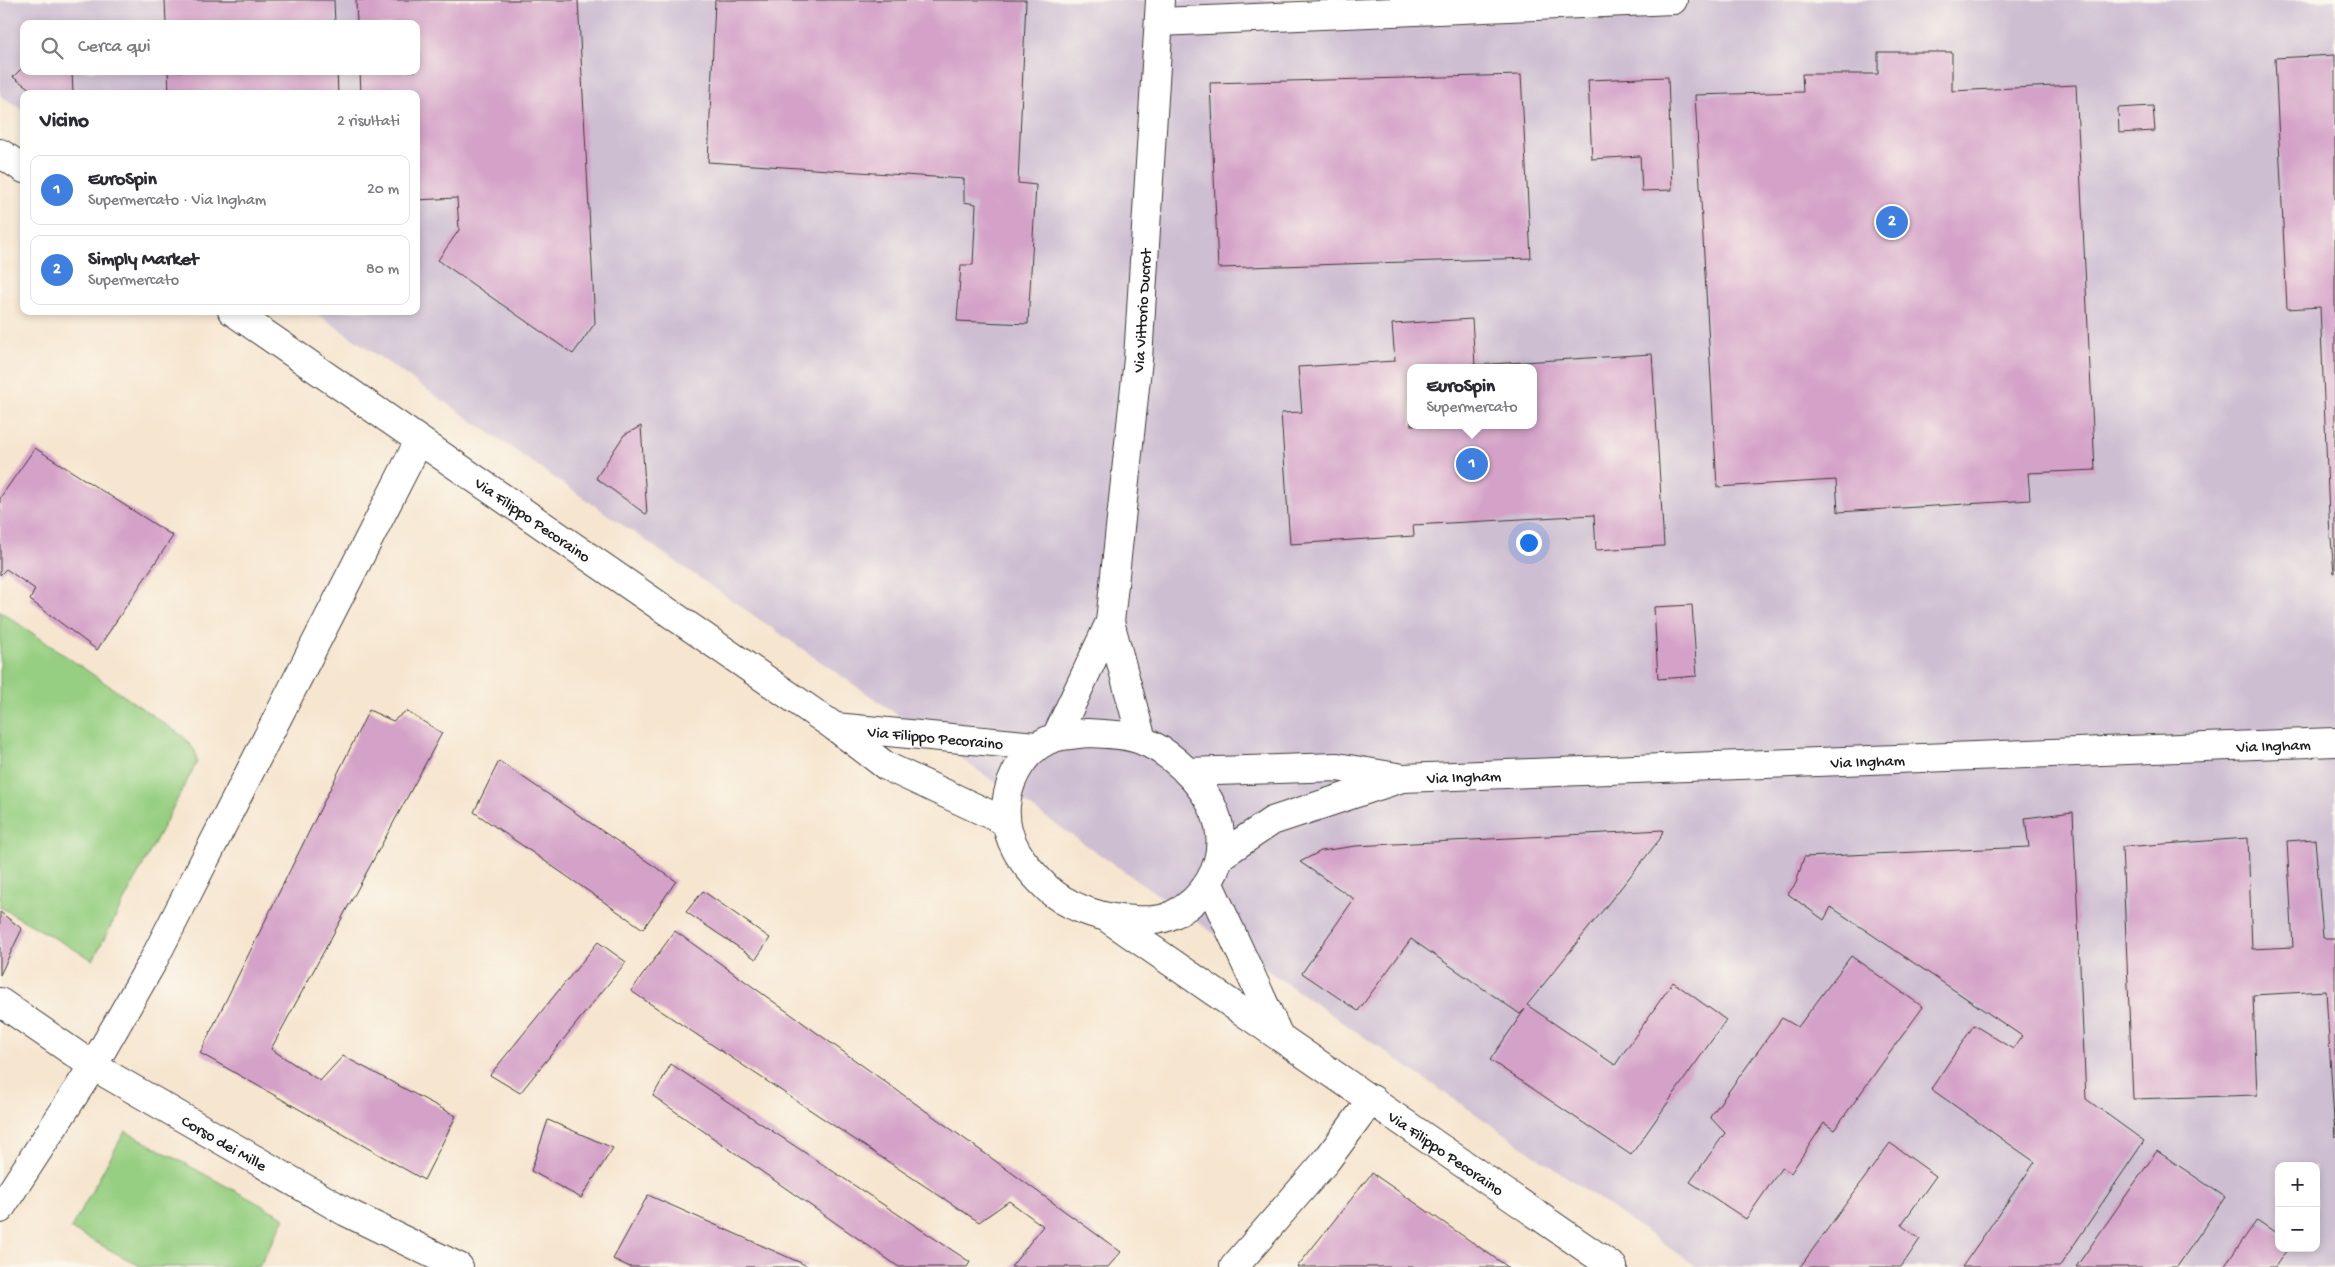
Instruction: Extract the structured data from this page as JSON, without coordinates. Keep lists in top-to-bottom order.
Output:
{
  "streets": {
    "street": [
      "Via Vittorio Ducrot",
      "Via Filippo Pecoraino",
      "Via Ingham",
      "Corso dei Mille"
    ]
  },
  "page": {
    "search": "Cerca qui",
    "heading": ["Vicino", "2 risultati"],
    "list": [
      {
        "mark": "1",
        "name": "EuroSpin",
        "note": "Supermercato · Via Ingham",
        "value": "20 m"
      },
      {
        "mark": "2",
        "name": "Simply Market",
        "note": "Supermercato",
        "value": "80 m"
      }
    ],
    "pins": ["2", "1"],
    "popup": ["EuroSpin", "Supermercato"],
    "map_buttons": ["+", "−"]
  }
}
